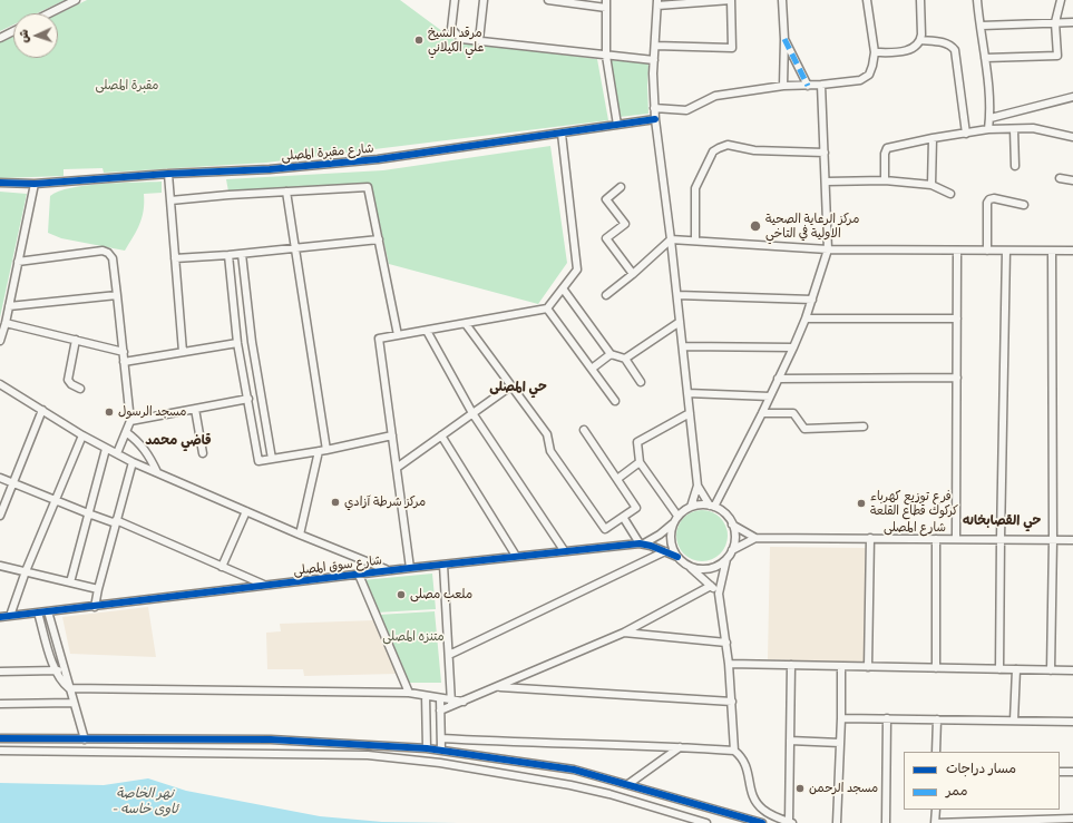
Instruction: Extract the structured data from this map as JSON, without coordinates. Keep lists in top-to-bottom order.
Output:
{
  "streets": {
    "street": ["شارع مقبرة المصلى", "شارع المصلى", "شارع سوق المصلى"]
  },
  "crossings": [
    ["شارع المصلى", "شارع سوق المصلى"]
  ],
  "districts": ["حي المصلى", "قاضي محمد", "حي القصابخانه"],
  "water": ["نهر الخاصة - ئاوی خاسە"],
  "parks": ["مقبرة المصلى", "متنزه المصلى"],
  "places": [
    "مرقد الشيخ علي الكيلاني",
    "مركز الرعاية الصحية الاولية في التاخي",
    "مسجد الرسول",
    "مركز شرطة آزادي",
    "فرع توزيع كهرباء كركوك قطاع القلعة",
    "ملعب مصلى",
    "مسجد الرحمن"
  ],
  "legend": ["مسار دراجات", "ممر"],
  "north": "left"
}
